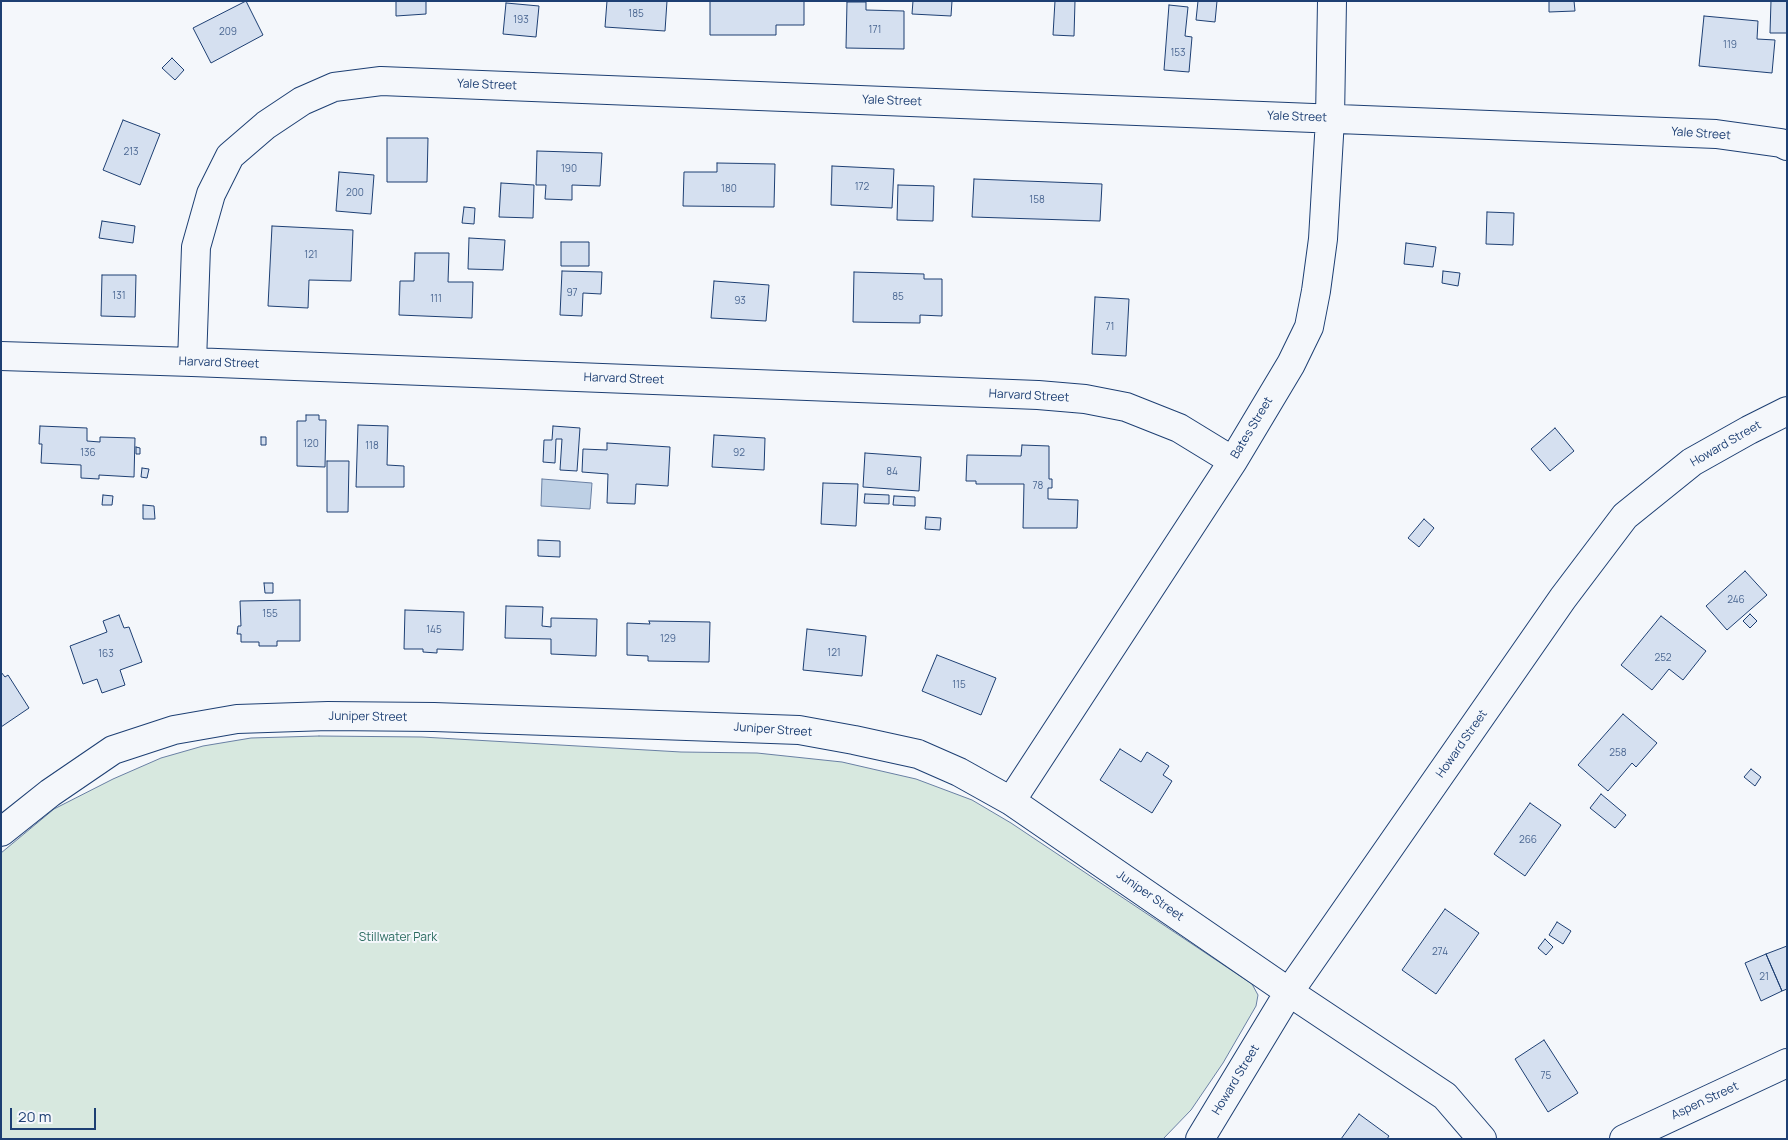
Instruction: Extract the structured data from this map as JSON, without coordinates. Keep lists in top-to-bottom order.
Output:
{
  "streets": {
    "street": [
      "Yale Street",
      "Harvard Street",
      "Bates Street",
      "Howard Street",
      "Juniper Street",
      "Aspen Street"
    ]
  },
  "crossings": [
    ["Yale Street", "Harvard Street"],
    ["Yale Street", "Bates Street"],
    ["Harvard Street", "Bates Street"],
    ["Bates Street", "Juniper Street"],
    ["Howard Street", "Juniper Street"]
  ],
  "parks": ["Stillwater Park"],
  "house_numbers": [
    "185",
    "193",
    "171",
    "209",
    "119",
    "153",
    "213",
    "190",
    "172",
    "180",
    "200",
    "158",
    "121",
    "97",
    "131",
    "85",
    "111",
    "93",
    "71",
    "120",
    "118",
    "136",
    "92",
    "84",
    "78",
    "246",
    "155",
    "145",
    "129",
    "121",
    "163",
    "252",
    "115",
    "258",
    "266",
    "274",
    "21",
    "75"
  ],
  "scale_bar": "20 m"
}
